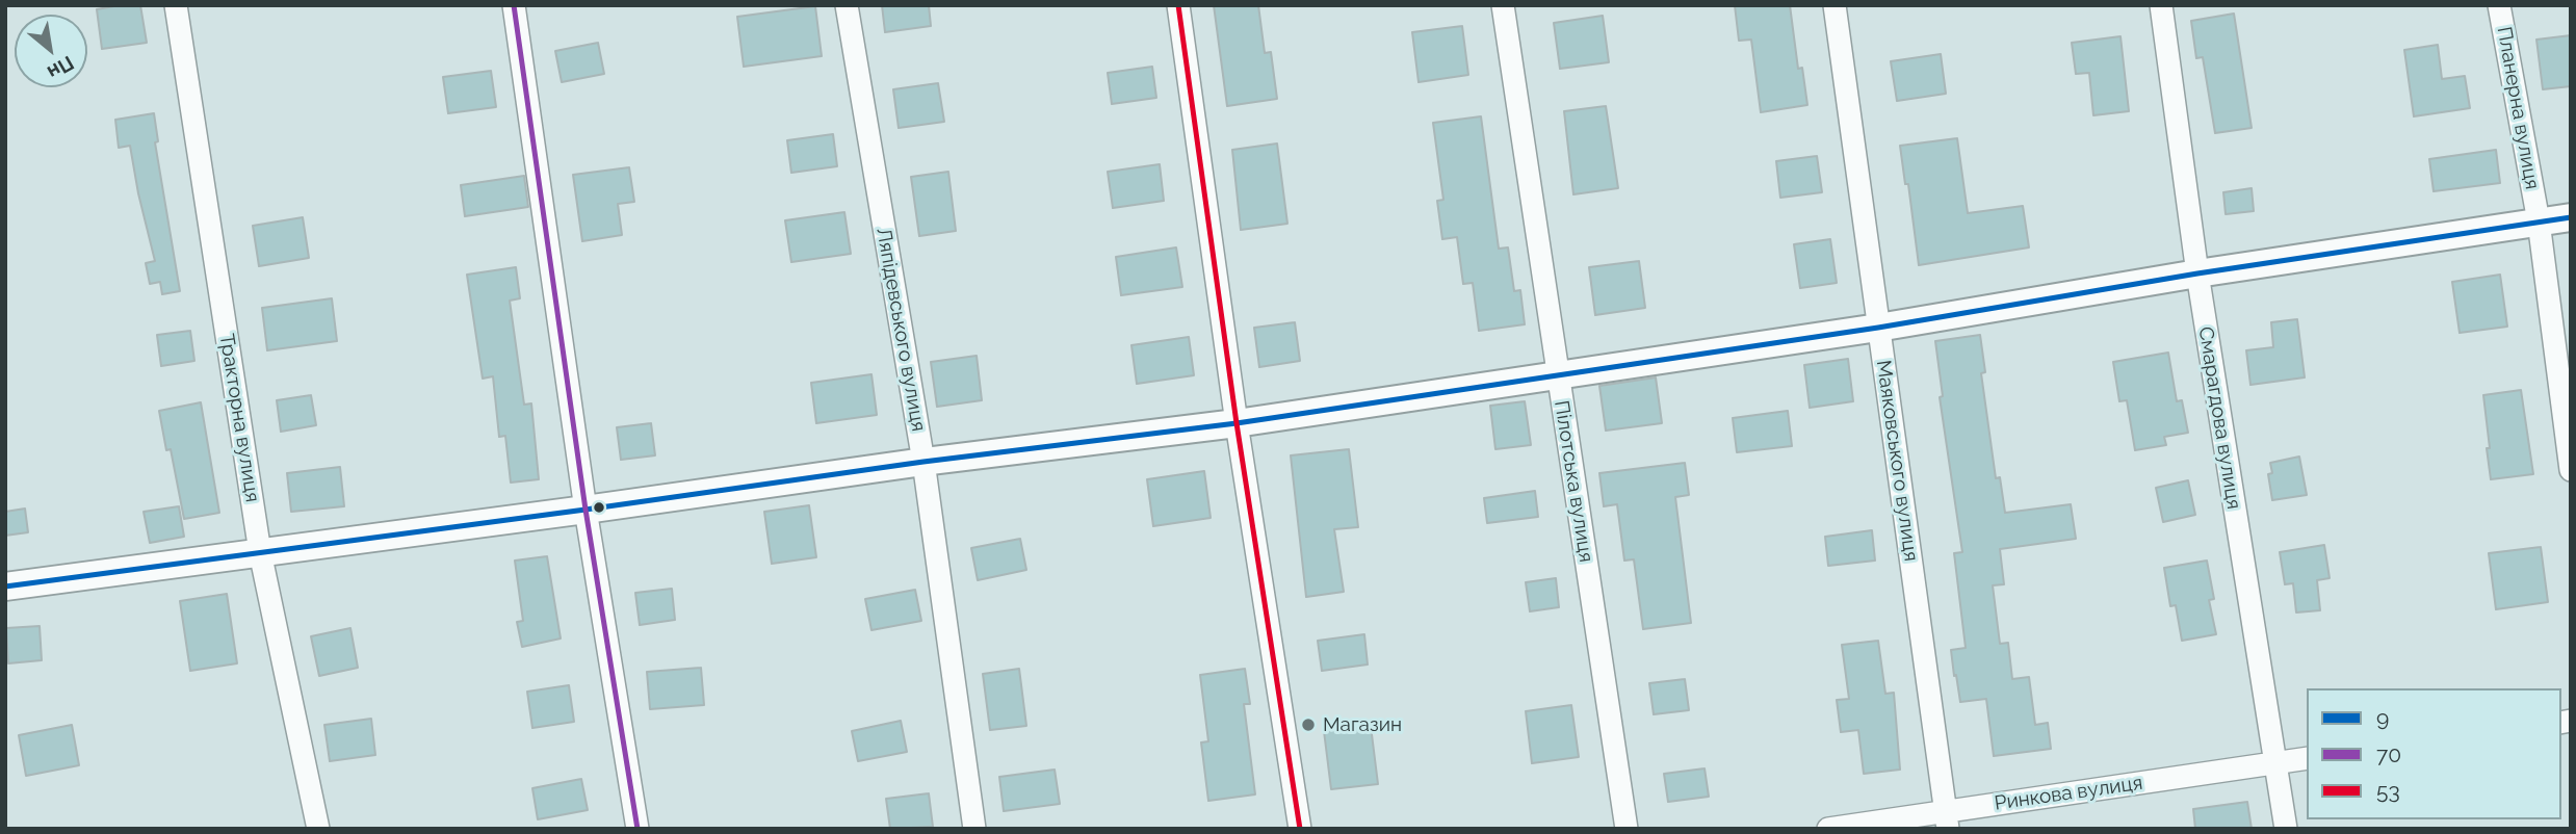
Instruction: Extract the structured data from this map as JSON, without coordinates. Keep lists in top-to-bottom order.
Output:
{
  "streets": {
    "street": [
      "Планерна вулиця",
      "Ляпідевського вулиця",
      "Тракторна вулиця",
      "Смарагдова вулиця",
      "Маяковського вулиця",
      "Пілотська вулиця",
      "Ринкова вулиця"
    ]
  },
  "crossings": [
    ["Смарагдова вулиця", "Ринкова вулиця"],
    ["Маяковського вулиця", "Ринкова вулиця"]
  ],
  "places": ["Магазин"],
  "lines": ["transit line 70", "transit line 53", "transit line 9"],
  "legend": ["9", "70", "53"],
  "north": "bottom right"
}
